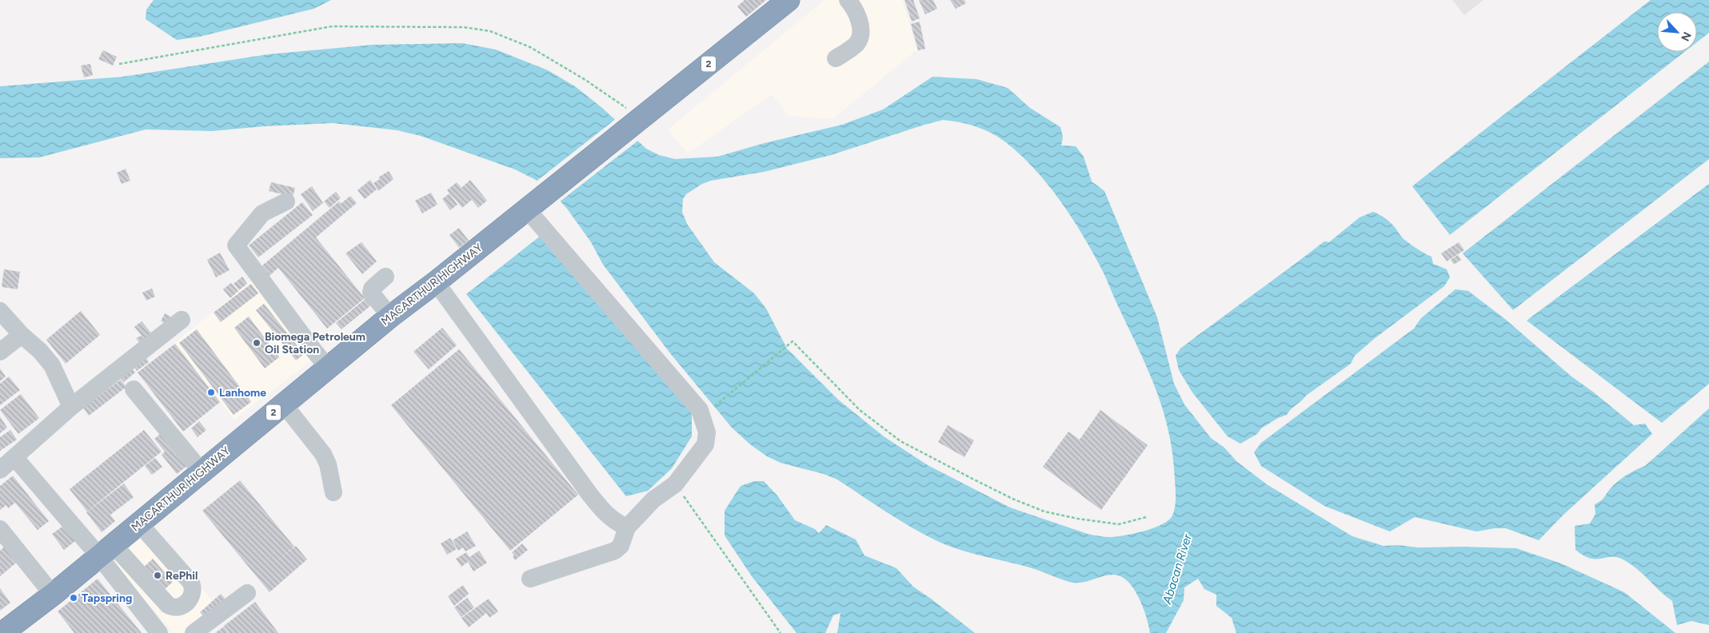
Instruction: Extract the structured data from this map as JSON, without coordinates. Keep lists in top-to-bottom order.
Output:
{
  "streets": {
    "highway": ["2", "MACARTHUR HIGHWAY"]
  },
  "water": ["Abacan River"],
  "places": [
    "Biomega Petroleum Oil Station",
    "Lanhome",
    "RePhil",
    "Tapspring"
  ],
  "north": "bottom right"
}
